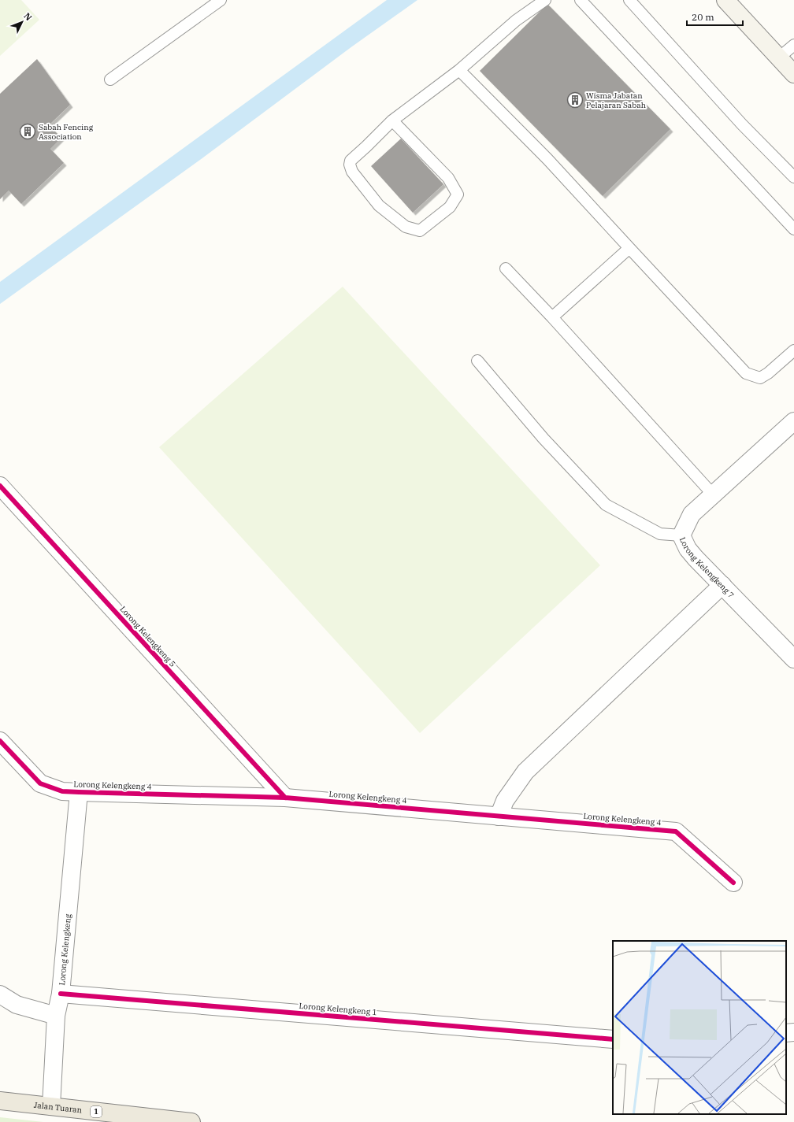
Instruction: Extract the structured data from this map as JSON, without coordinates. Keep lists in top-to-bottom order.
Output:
{
  "streets": {
    "main road": ["Jalan Tuaran", "1"],
    "street": [
      "Lorong Kelengkeng 7",
      "Lorong Kelengkeng 5",
      "Lorong Kelengkeng 4",
      "Lorong Kelengkeng",
      "Lorong Kelengkeng 1"
    ]
  },
  "crossings": [
    ["Lorong Kelengkeng 5", "Lorong Kelengkeng 4"],
    ["Lorong Kelengkeng 4", "Lorong Kelengkeng"],
    ["Lorong Kelengkeng", "Lorong Kelengkeng 1"],
    ["Lorong Kelengkeng", "Jalan Tuaran"]
  ],
  "places": {
    "building": ["Wisma Jabatan Pelajaran Sabah", "Sabah Fencing Association"]
  },
  "scale_bar": "20 m",
  "north": "top right"
}
